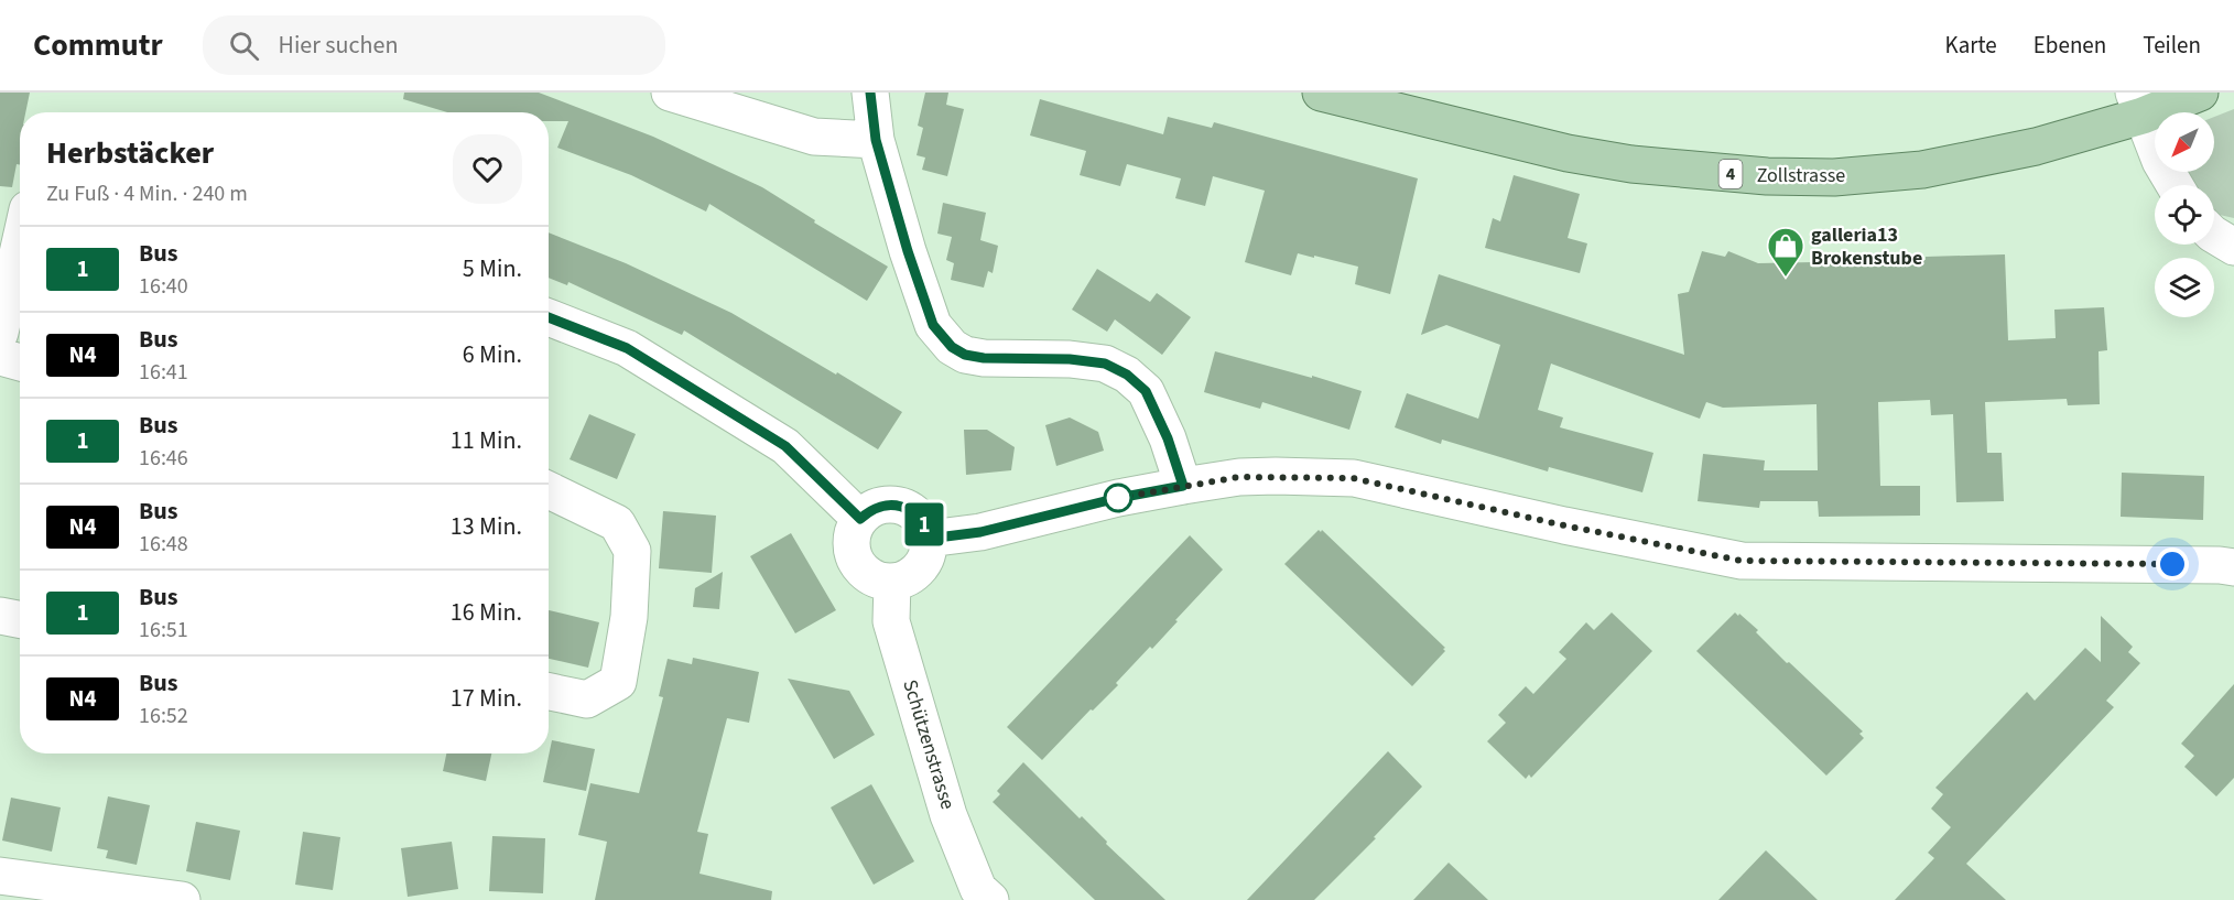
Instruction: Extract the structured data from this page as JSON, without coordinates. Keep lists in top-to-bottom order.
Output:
{
  "streets": {
    "main road": ["4", "Zollstrasse"],
    "street": ["Schützenstrasse"]
  },
  "places": {
    "shop": ["galleria13 Brokenstube"]
  },
  "lines": ["bus line 1"],
  "north": "bottom left",
  "page": {
    "header": "Commutr",
    "search": "Hier suchen",
    "nav": ["Karte", "Ebenen", "Teilen"],
    "on_map": "1",
    "heading": ["Herbstäcker", "Zu Fuß · 4 Min. · 240 m"],
    "list": [
      {
        "mark": "1",
        "name": "Bus",
        "note": "16:40",
        "value": "5 Min."
      },
      {
        "mark": "N4",
        "name": "Bus",
        "note": "16:41",
        "value": "6 Min."
      },
      {
        "mark": "1",
        "name": "Bus",
        "note": "16:46",
        "value": "11 Min."
      },
      {
        "mark": "N4",
        "name": "Bus",
        "note": "16:48",
        "value": "13 Min."
      },
      {
        "mark": "1",
        "name": "Bus",
        "note": "16:51",
        "value": "16 Min."
      },
      {
        "mark": "N4",
        "name": "Bus",
        "note": "16:52",
        "value": "17 Min."
      }
    ]
  }
}
